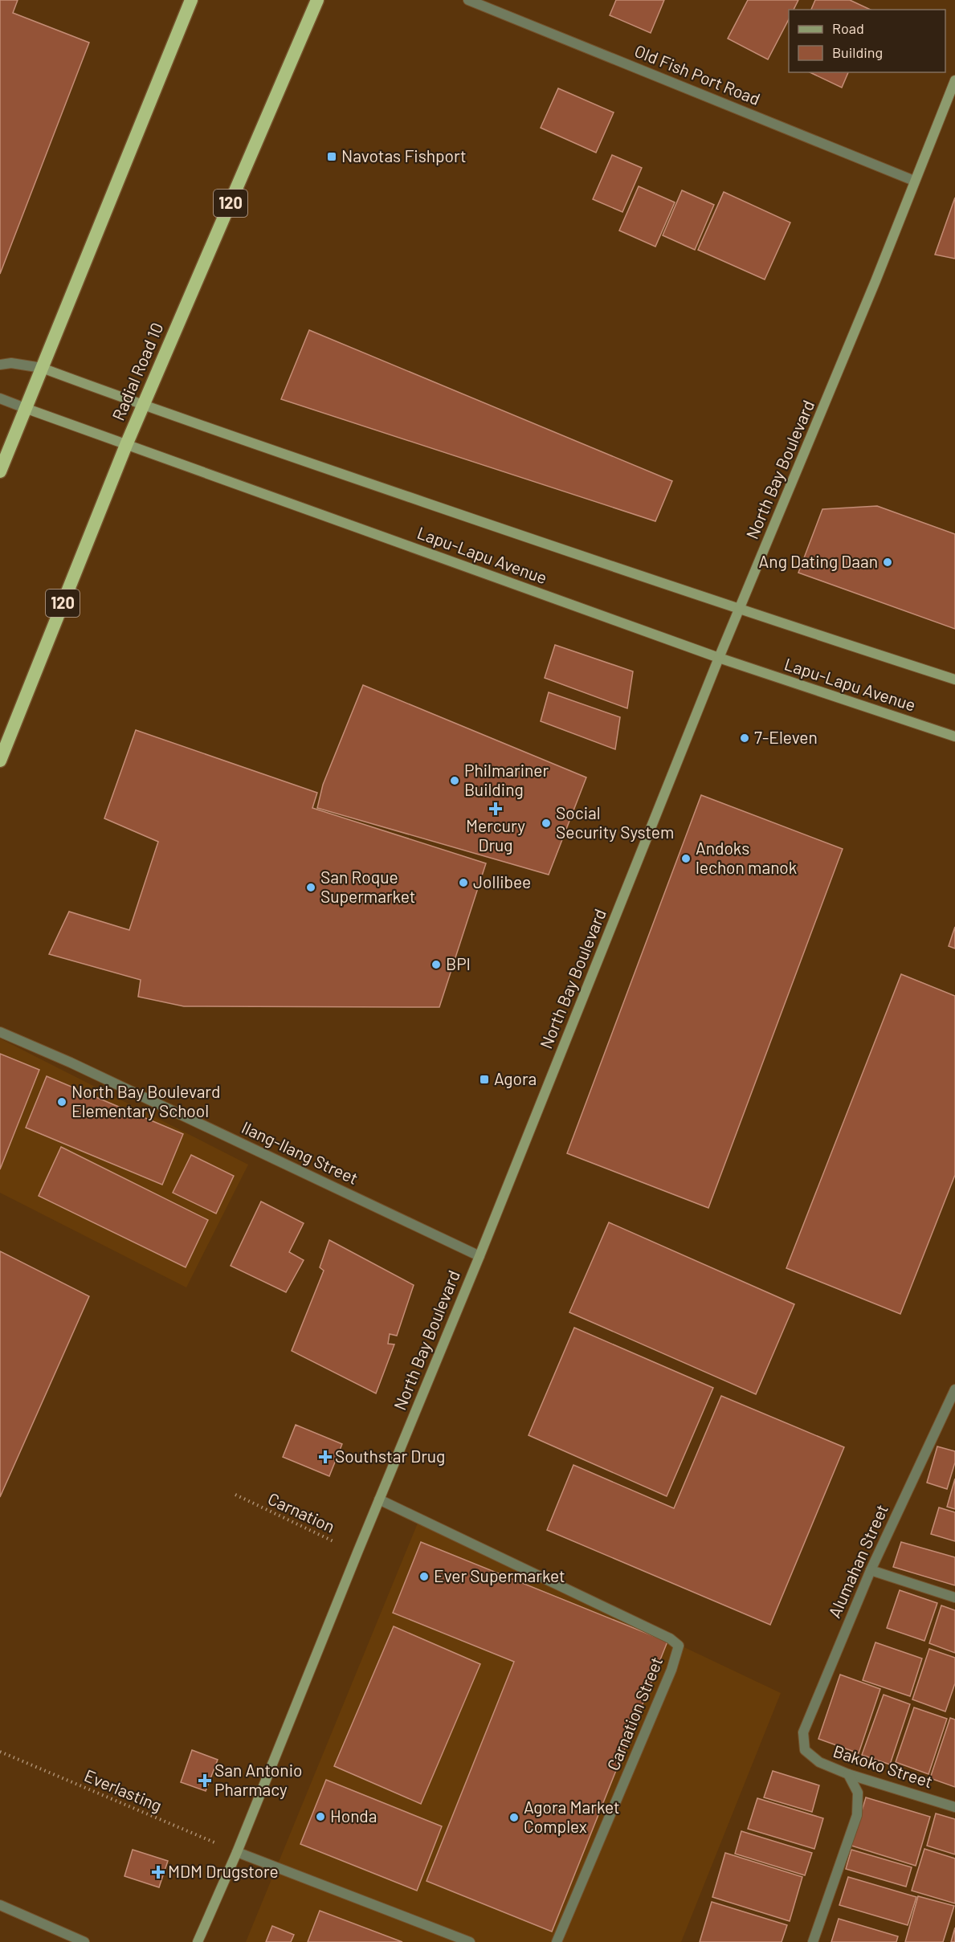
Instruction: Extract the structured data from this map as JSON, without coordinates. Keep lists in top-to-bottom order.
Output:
{
  "streets": {
    "highway": ["120", "Radial Road 10"],
    "main road": ["North Bay Boulevard", "Lapu-Lapu Avenue"],
    "street": [
      "Old Fish Port Road",
      "Ilang-Ilang Street",
      "Alumahan Street",
      "Carnation Street",
      "Bakoko Street"
    ],
    "path": ["Carnation", "Everlasting"]
  },
  "crossings": [
    ["Old Fish Port Road", "North Bay Boulevard"],
    ["Radial Road 10", "Lapu-Lapu Avenue"],
    ["North Bay Boulevard", "Lapu-Lapu Avenue"],
    ["North Bay Boulevard", "Ilang-Ilang Street"],
    ["North Bay Boulevard", "Carnation"],
    ["North Bay Boulevard", "Carnation Street"],
    ["North Bay Boulevard", "Everlasting"],
    ["Alumahan Street", "Bakoko Street"]
  ],
  "places": {
    "transit": ["Navotas Fishport", "Agora"],
    "other": [
      "Ang Dating Daan",
      "7-Eleven",
      "Philmariner Building",
      "Social Security System",
      "Andoks lechon manok",
      "Jollibee",
      "San Roque Supermarket",
      "BPI",
      "North Bay Boulevard Elementary School",
      "Ever Supermarket",
      "Honda",
      "Agora Market Complex"
    ],
    "health": [
      "Mercury Drug",
      "Southstar Drug",
      "San Antonio Pharmacy",
      "MDM Drugstore"
    ]
  },
  "legend": ["Road", "Building"]
}
